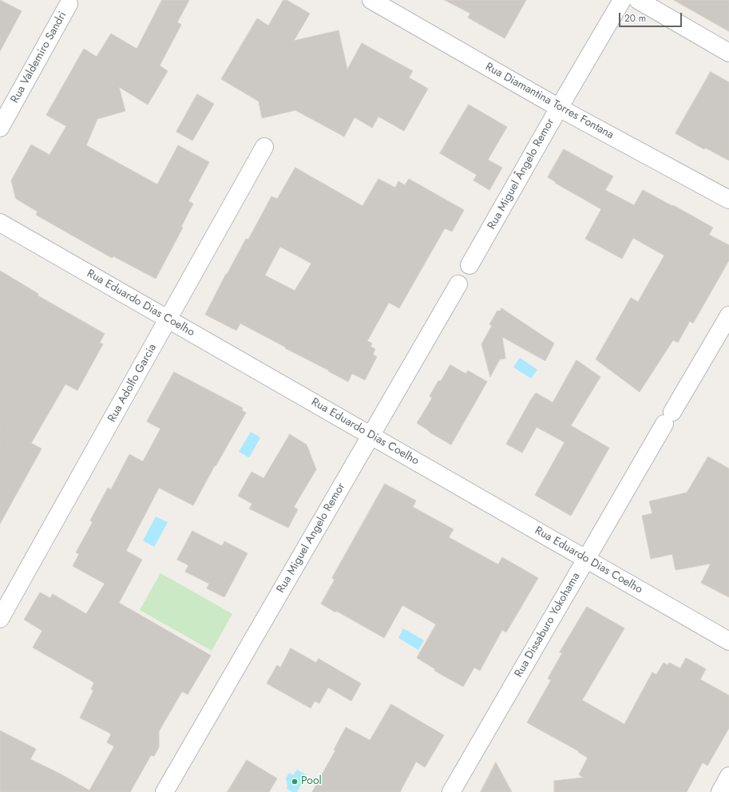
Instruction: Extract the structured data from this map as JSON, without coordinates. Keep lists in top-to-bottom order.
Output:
{
  "streets": {
    "street": [
      "Rua Valdemiro Sandri",
      "Rua Diamantina Torres Fontana",
      "Rua Miguel Ângelo Remor",
      "Rua Eduardo Dias Coelho",
      "Rua Adolfo Garcia",
      "Rua Miguel Angelo Remor",
      "Rua Dissaburo Yokohama"
    ]
  },
  "crossings": [
    ["Rua Diamantina Torres Fontana", "Rua Miguel Ângelo Remor"],
    ["Rua Eduardo Dias Coelho", "Rua Adolfo Garcia"],
    ["Rua Eduardo Dias Coelho", "Rua Miguel Angelo Remor"],
    ["Rua Eduardo Dias Coelho", "Rua Dissaburo Yokohama"]
  ],
  "places": ["Pool"],
  "scale_bar": "20 m"
}
